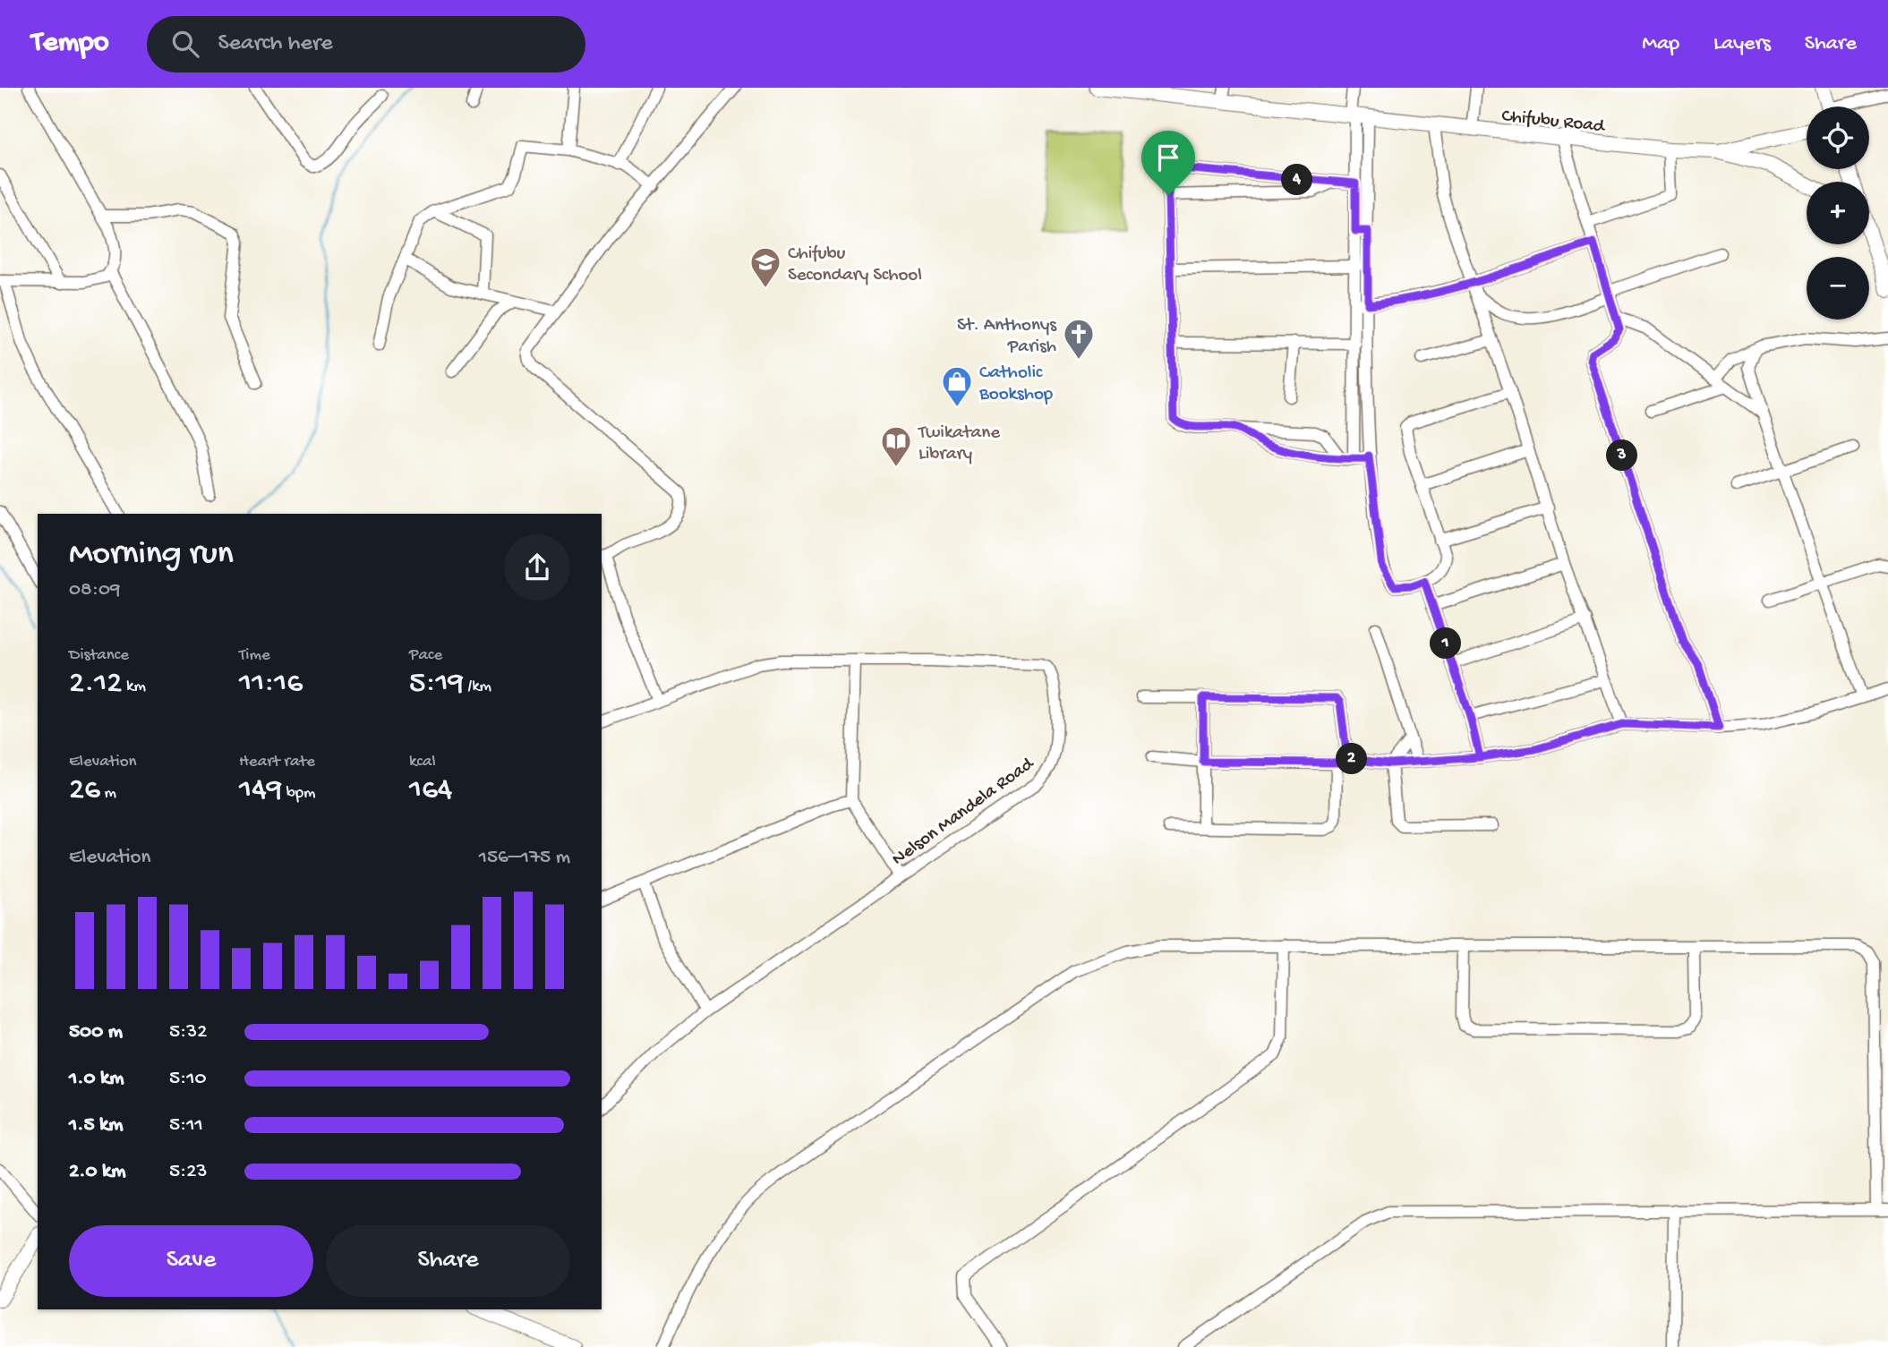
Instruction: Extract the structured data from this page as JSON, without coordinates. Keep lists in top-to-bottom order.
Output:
{
  "streets": {
    "main road": ["Chifubu Road"],
    "street": ["Nelson Mandela Road"]
  },
  "places": {
    "school or university": ["Chifubu Secondary School"],
    "church": ["St. Anthonys Parish"],
    "shop": ["Catholic Bookshop"],
    "library": ["Twikatane Library"]
  },
  "page": {
    "header": "Tempo",
    "search": "Search here",
    "nav": ["Map", "Layers", "Share"],
    "map_buttons": ["+", "−"],
    "pins": [
      "4",
      "3",
      "1",
      "2"
    ],
    "heading": ["Morning run", "08:09"],
    "stats": [
      ["Distance", "2.12 km"],
      ["Time", "11:16"],
      ["Pace", "5:19 /km"],
      ["Elevation", "26 m"],
      ["Heart rate", "149 bpm"],
      ["kcal", "164"]
    ],
    "chart": ["Elevation", "156–175 m"],
    "list": [
      {
        "name": "500 m",
        "note": "5:32"
      },
      {
        "name": "1.0 km",
        "note": "5:10"
      },
      {
        "name": "1.5 km",
        "note": "5:11"
      },
      {
        "name": "2.0 km",
        "note": "5:23"
      }
    ],
    "buttons": ["Save", "Share"]
  }
}
